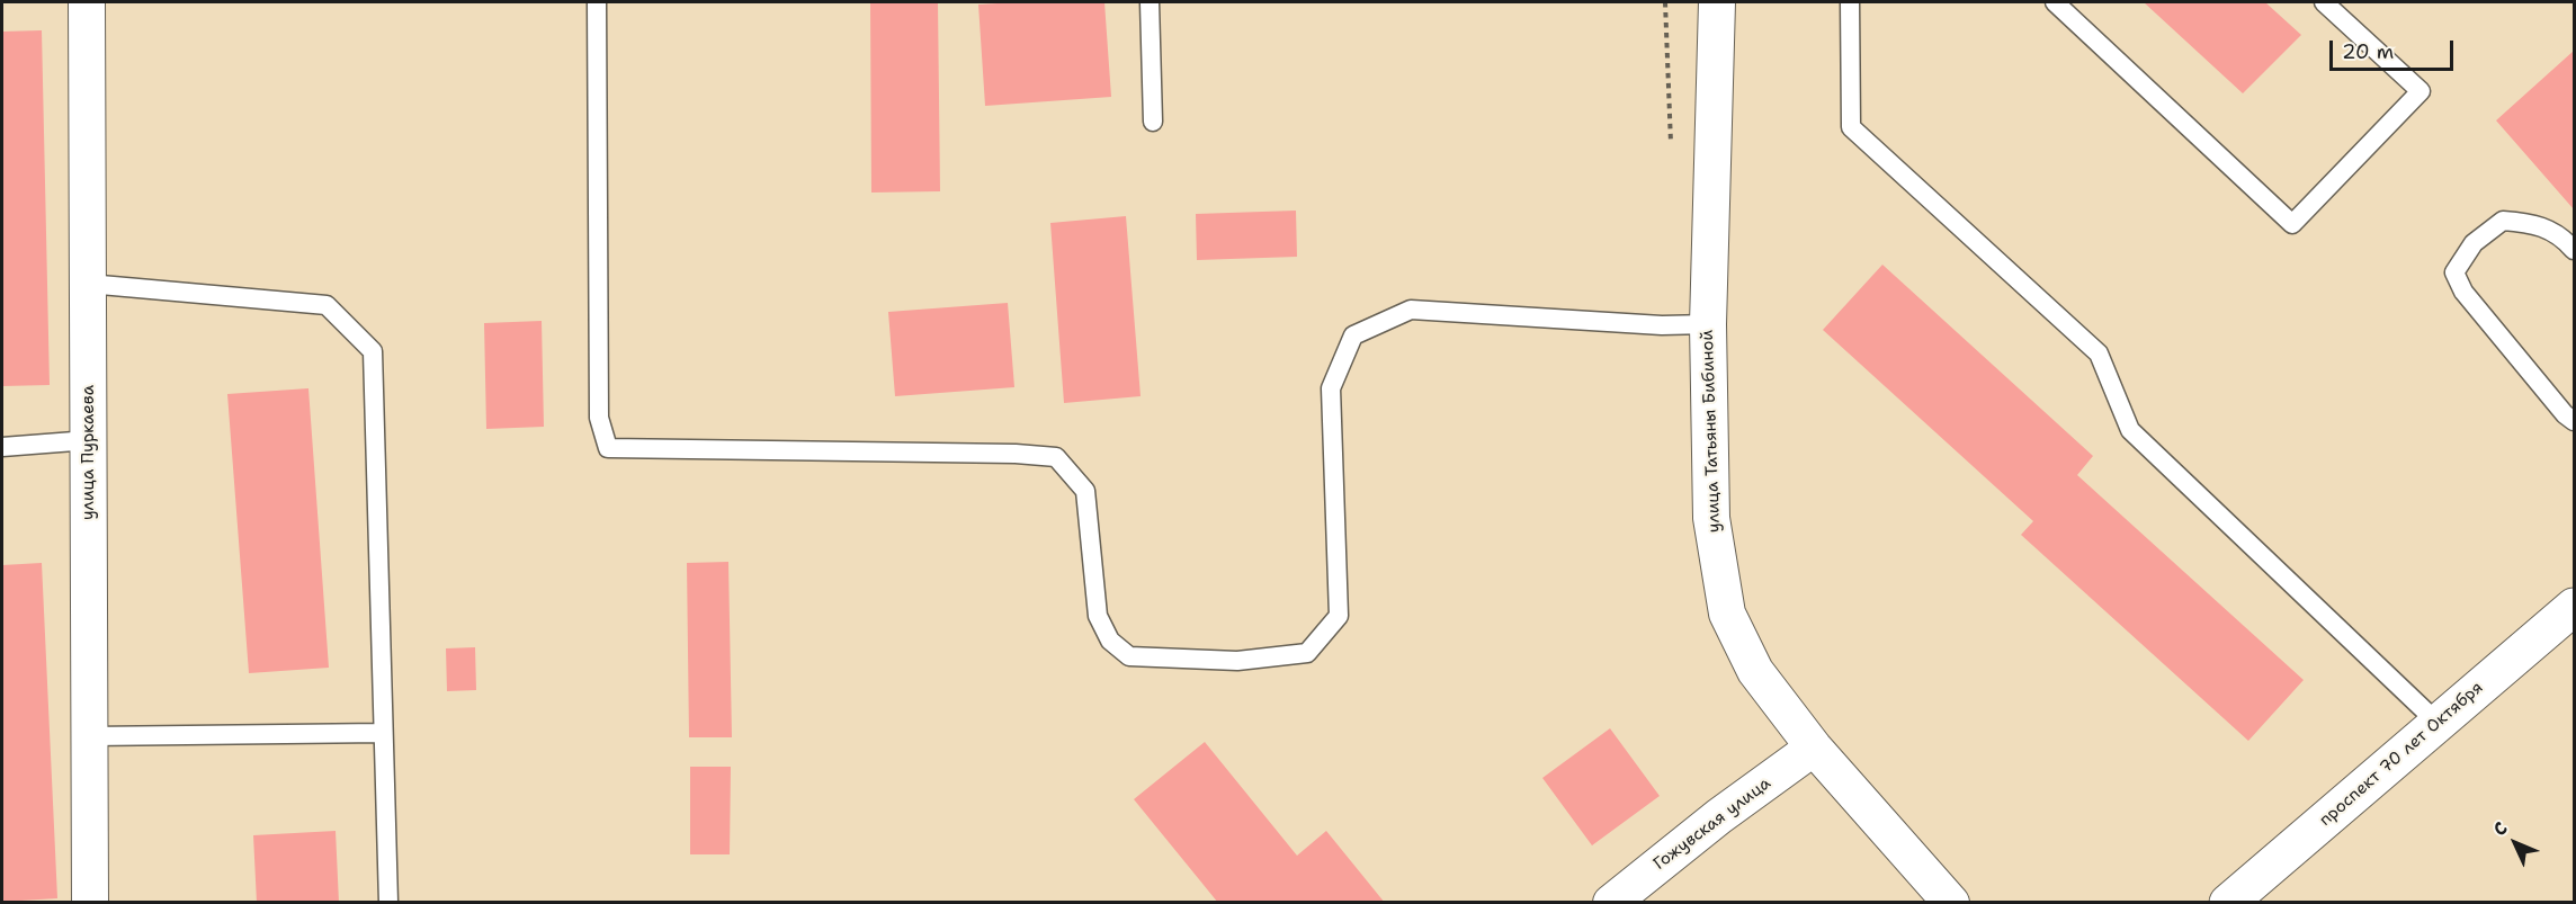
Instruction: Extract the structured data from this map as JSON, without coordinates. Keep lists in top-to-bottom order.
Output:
{
  "streets": {
    "main road": ["проспект 70 лет Октября"],
    "street": ["улица Татьяны Бибиной", "улица Пуркаева", "Гожувская улица"]
  },
  "crossings": [
    ["улица Татьяны Бибиной", "Гожувская улица"]
  ],
  "scale_bar": "20 m",
  "north": "top left"
}
